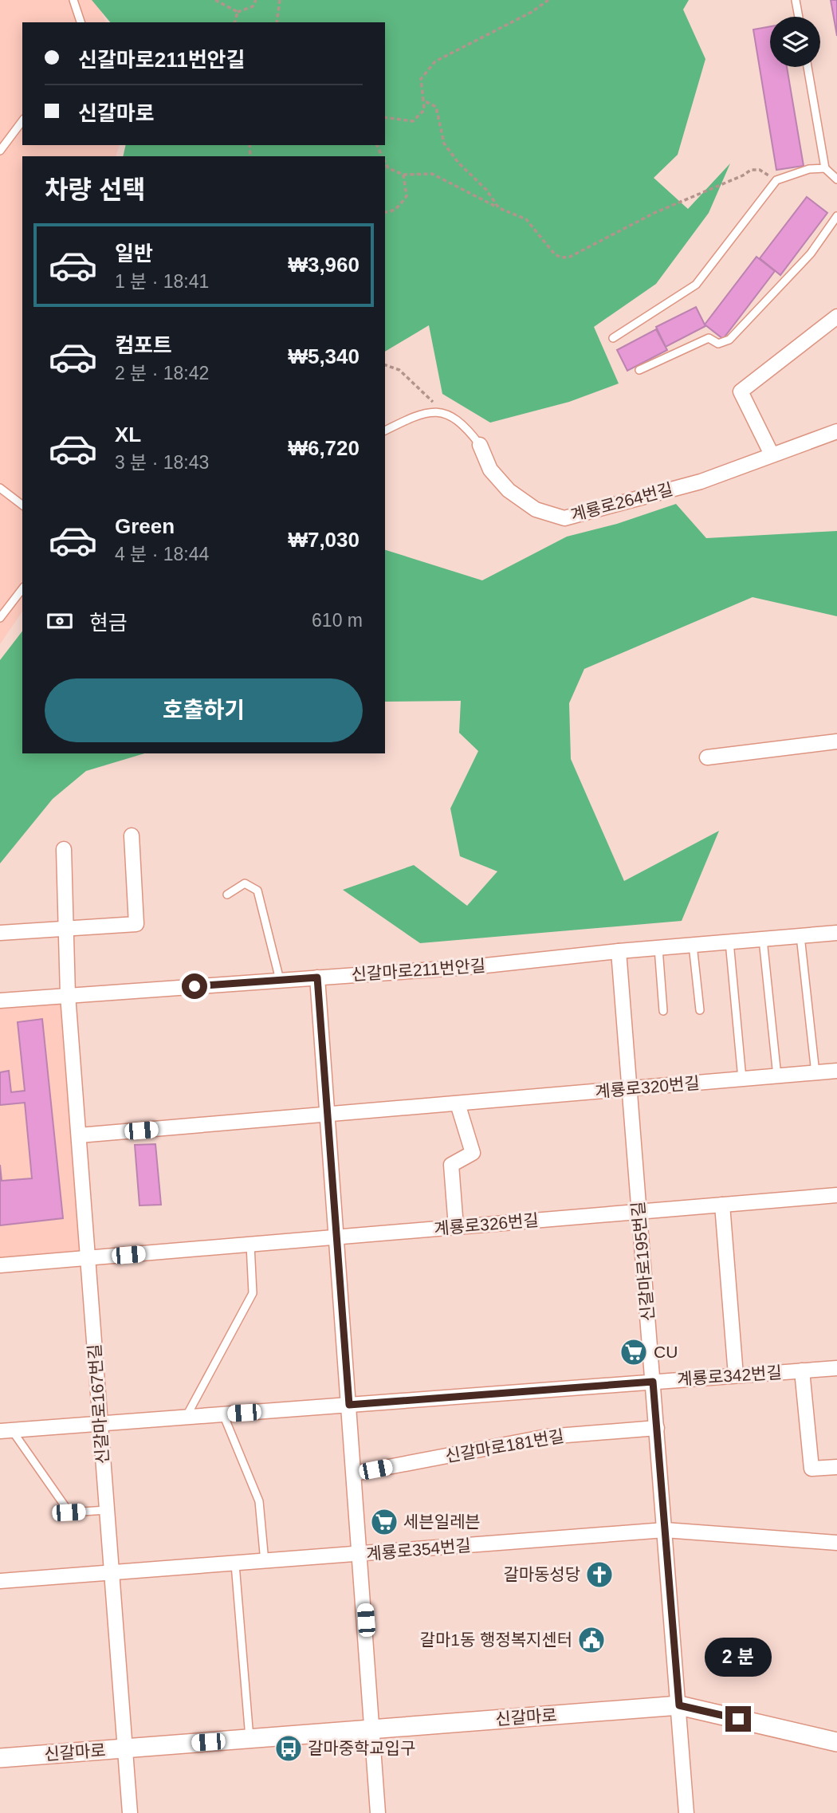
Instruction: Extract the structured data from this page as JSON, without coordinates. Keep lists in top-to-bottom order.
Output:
{
  "streets": {
    "street": [
      "계룡로264번길",
      "신갈마로211번안길",
      "계룡로320번길",
      "계룡로326번길",
      "신갈마로195번길",
      "계룡로342번길",
      "신갈마로167번길",
      "신갈마로181번길",
      "계룡로354번길",
      "신갈마로"
    ]
  },
  "crossings": [
    ["신갈마로211번안길", "신갈마로195번길"],
    ["신갈마로211번안길", "신갈마로167번길"],
    ["계룡로320번길", "신갈마로195번길"],
    ["계룡로320번길", "신갈마로167번길"],
    ["계룡로326번길", "신갈마로195번길"],
    ["계룡로326번길", "신갈마로167번길"],
    ["신갈마로195번길", "계룡로342번길"],
    ["신갈마로195번길", "신갈마로181번길"],
    ["신갈마로195번길", "계룡로354번길"],
    ["신갈마로195번길", "신갈마로"],
    ["계룡로342번길", "신갈마로167번길"],
    ["신갈마로167번길", "계룡로354번길"],
    ["신갈마로167번길", "신갈마로"]
  ],
  "places": {
    "supermarket": ["CU", "세븐일레븐"],
    "church": ["갈마동성당"],
    "public building": ["갈마1동 행정복지센터"],
    "bus stop": ["갈마중학교입구"]
  },
  "page": {
    "banner": ["신갈마로211번안길", "신갈마로"],
    "heading": "차량 선택",
    "list": [
      {
        "name": "일반",
        "note": "1 분 · 18:41",
        "value": "₩3,960"
      },
      {
        "name": "컴포트",
        "note": "2 분 · 18:42",
        "value": "₩5,340"
      },
      {
        "name": "XL",
        "note": "3 분 · 18:43",
        "value": "₩6,720"
      },
      {
        "name": "Green",
        "note": "4 분 · 18:44",
        "value": "₩7,030"
      }
    ],
    "pay": ["현금", "610 m"],
    "buttons": "호출하기",
    "bubble": "2 분"
  }
}
